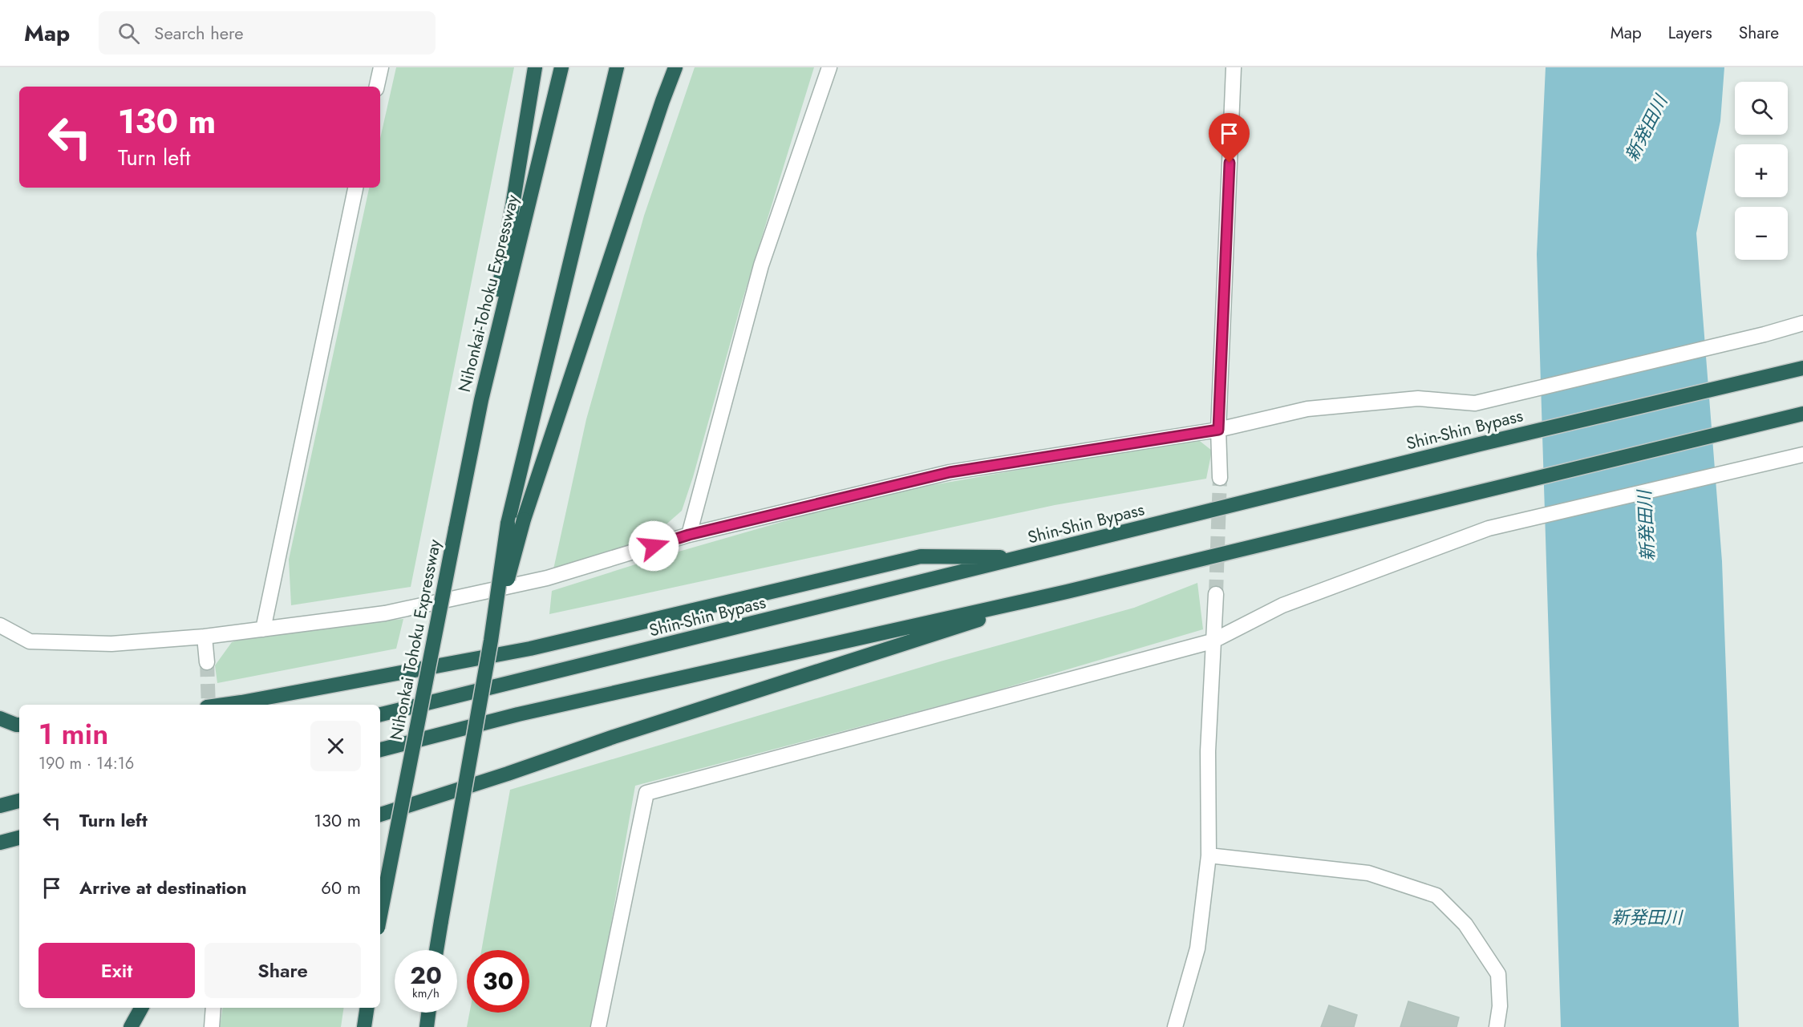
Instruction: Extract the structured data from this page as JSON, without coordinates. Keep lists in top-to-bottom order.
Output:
{
  "streets": {
    "highway": ["Nihonkai-Tohoku Expressway", "Shin-Shin Bypass", "Nihonkai Tohoku Expressway"]
  },
  "crossings": [
    ["Nihonkai-Tohoku Expressway", "Nihonkai Tohoku Expressway"]
  ],
  "water": ["新発田川"],
  "page": {
    "header": "Map",
    "search": "Search here",
    "nav": ["Map", "Layers", "Share"],
    "map_buttons": ["+", "−"],
    "turn": ["130 m", "Turn left"],
    "heading": ["1 min", "190 m · 14:16"],
    "list": [
      {
        "name": "Turn left",
        "value": "130 m"
      },
      {
        "name": "Arrive at destination",
        "value": "60 m"
      }
    ],
    "buttons": ["Exit", "Share"],
    "speed": "20 km/h",
    "limit": "30"
  }
}
